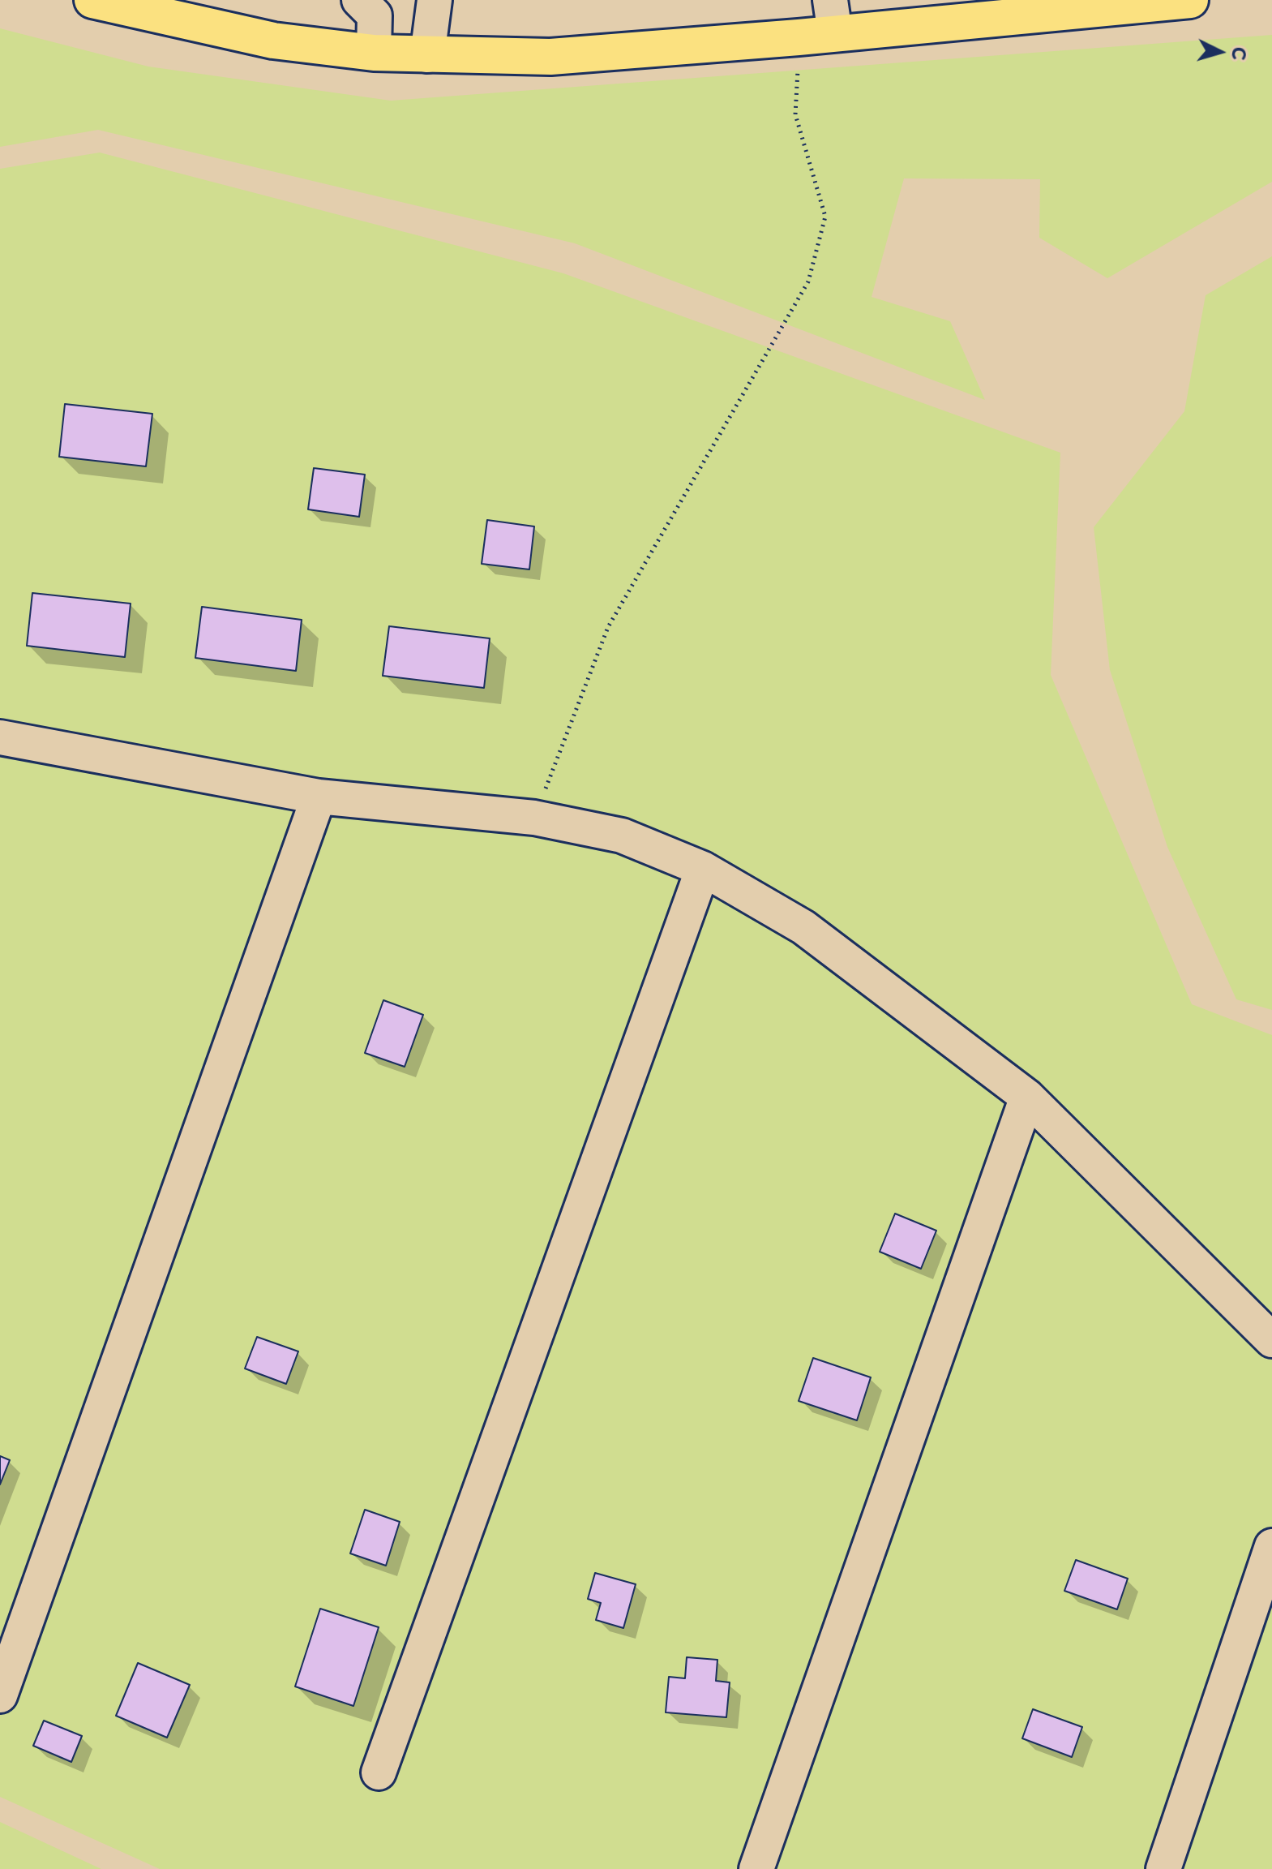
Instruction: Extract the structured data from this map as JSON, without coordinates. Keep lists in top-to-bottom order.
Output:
{
  "north": "right"
}
